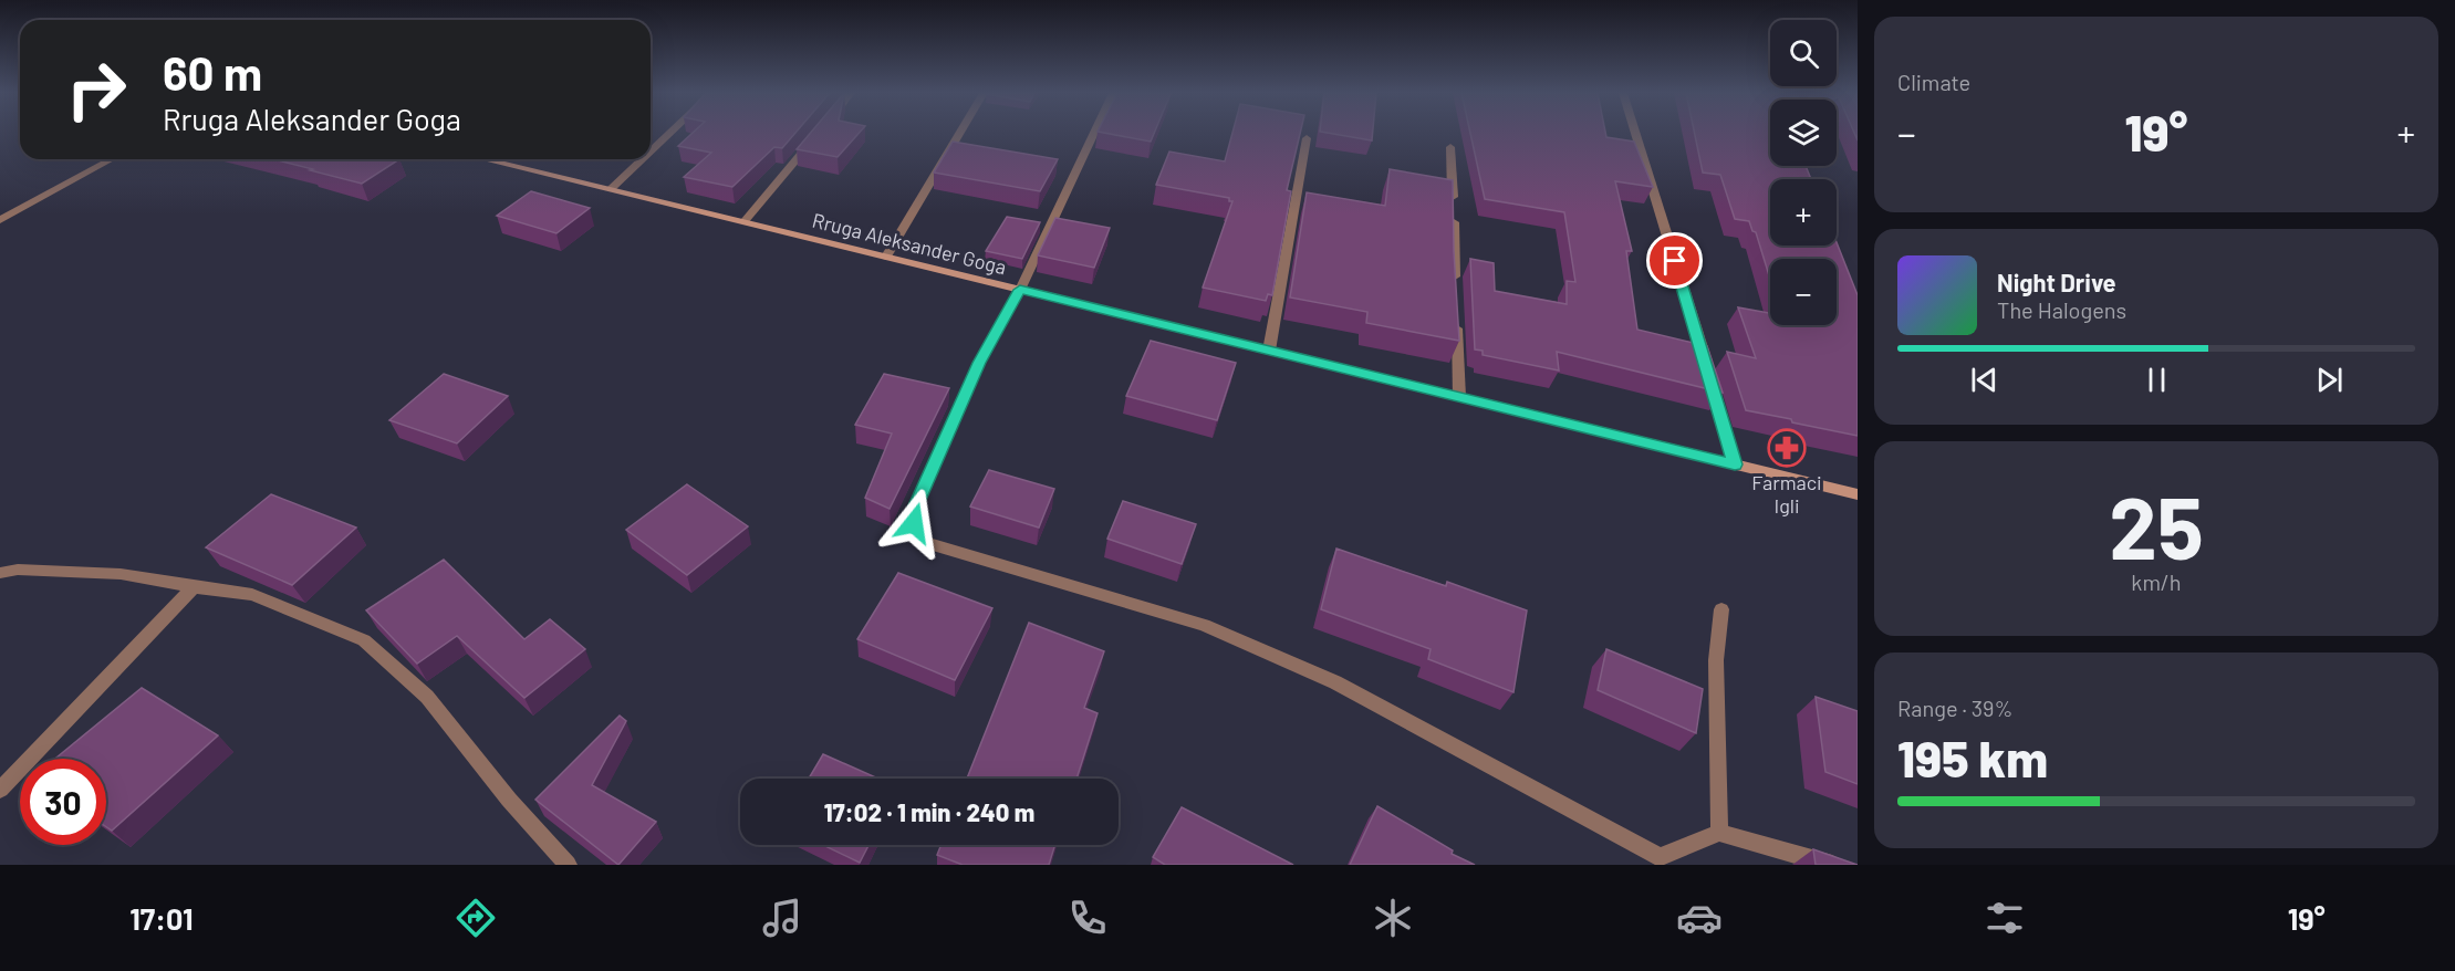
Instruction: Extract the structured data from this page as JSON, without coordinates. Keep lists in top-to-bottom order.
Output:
{
  "streets": {
    "main road": ["Rruga Aleksander Goga"]
  },
  "places": {
    "pharmacy": ["Farmaci Igli"]
  },
  "page": {
    "tile": [
      "Climate",
      ["25", "km/h"],
      ["Range · 39%", "195 km"]
    ],
    "map_buttons": ["+", "−"],
    "turn": ["60 m", "Rruga Aleksander Goga"],
    "heat": ["−", "19°", "+"],
    "song": ["Night Drive", "The Halogens"],
    "limit": "30",
    "trip": "17:02 · 1 min · 240 m",
    "tabs": ["17:01", "19°"]
  }
}
